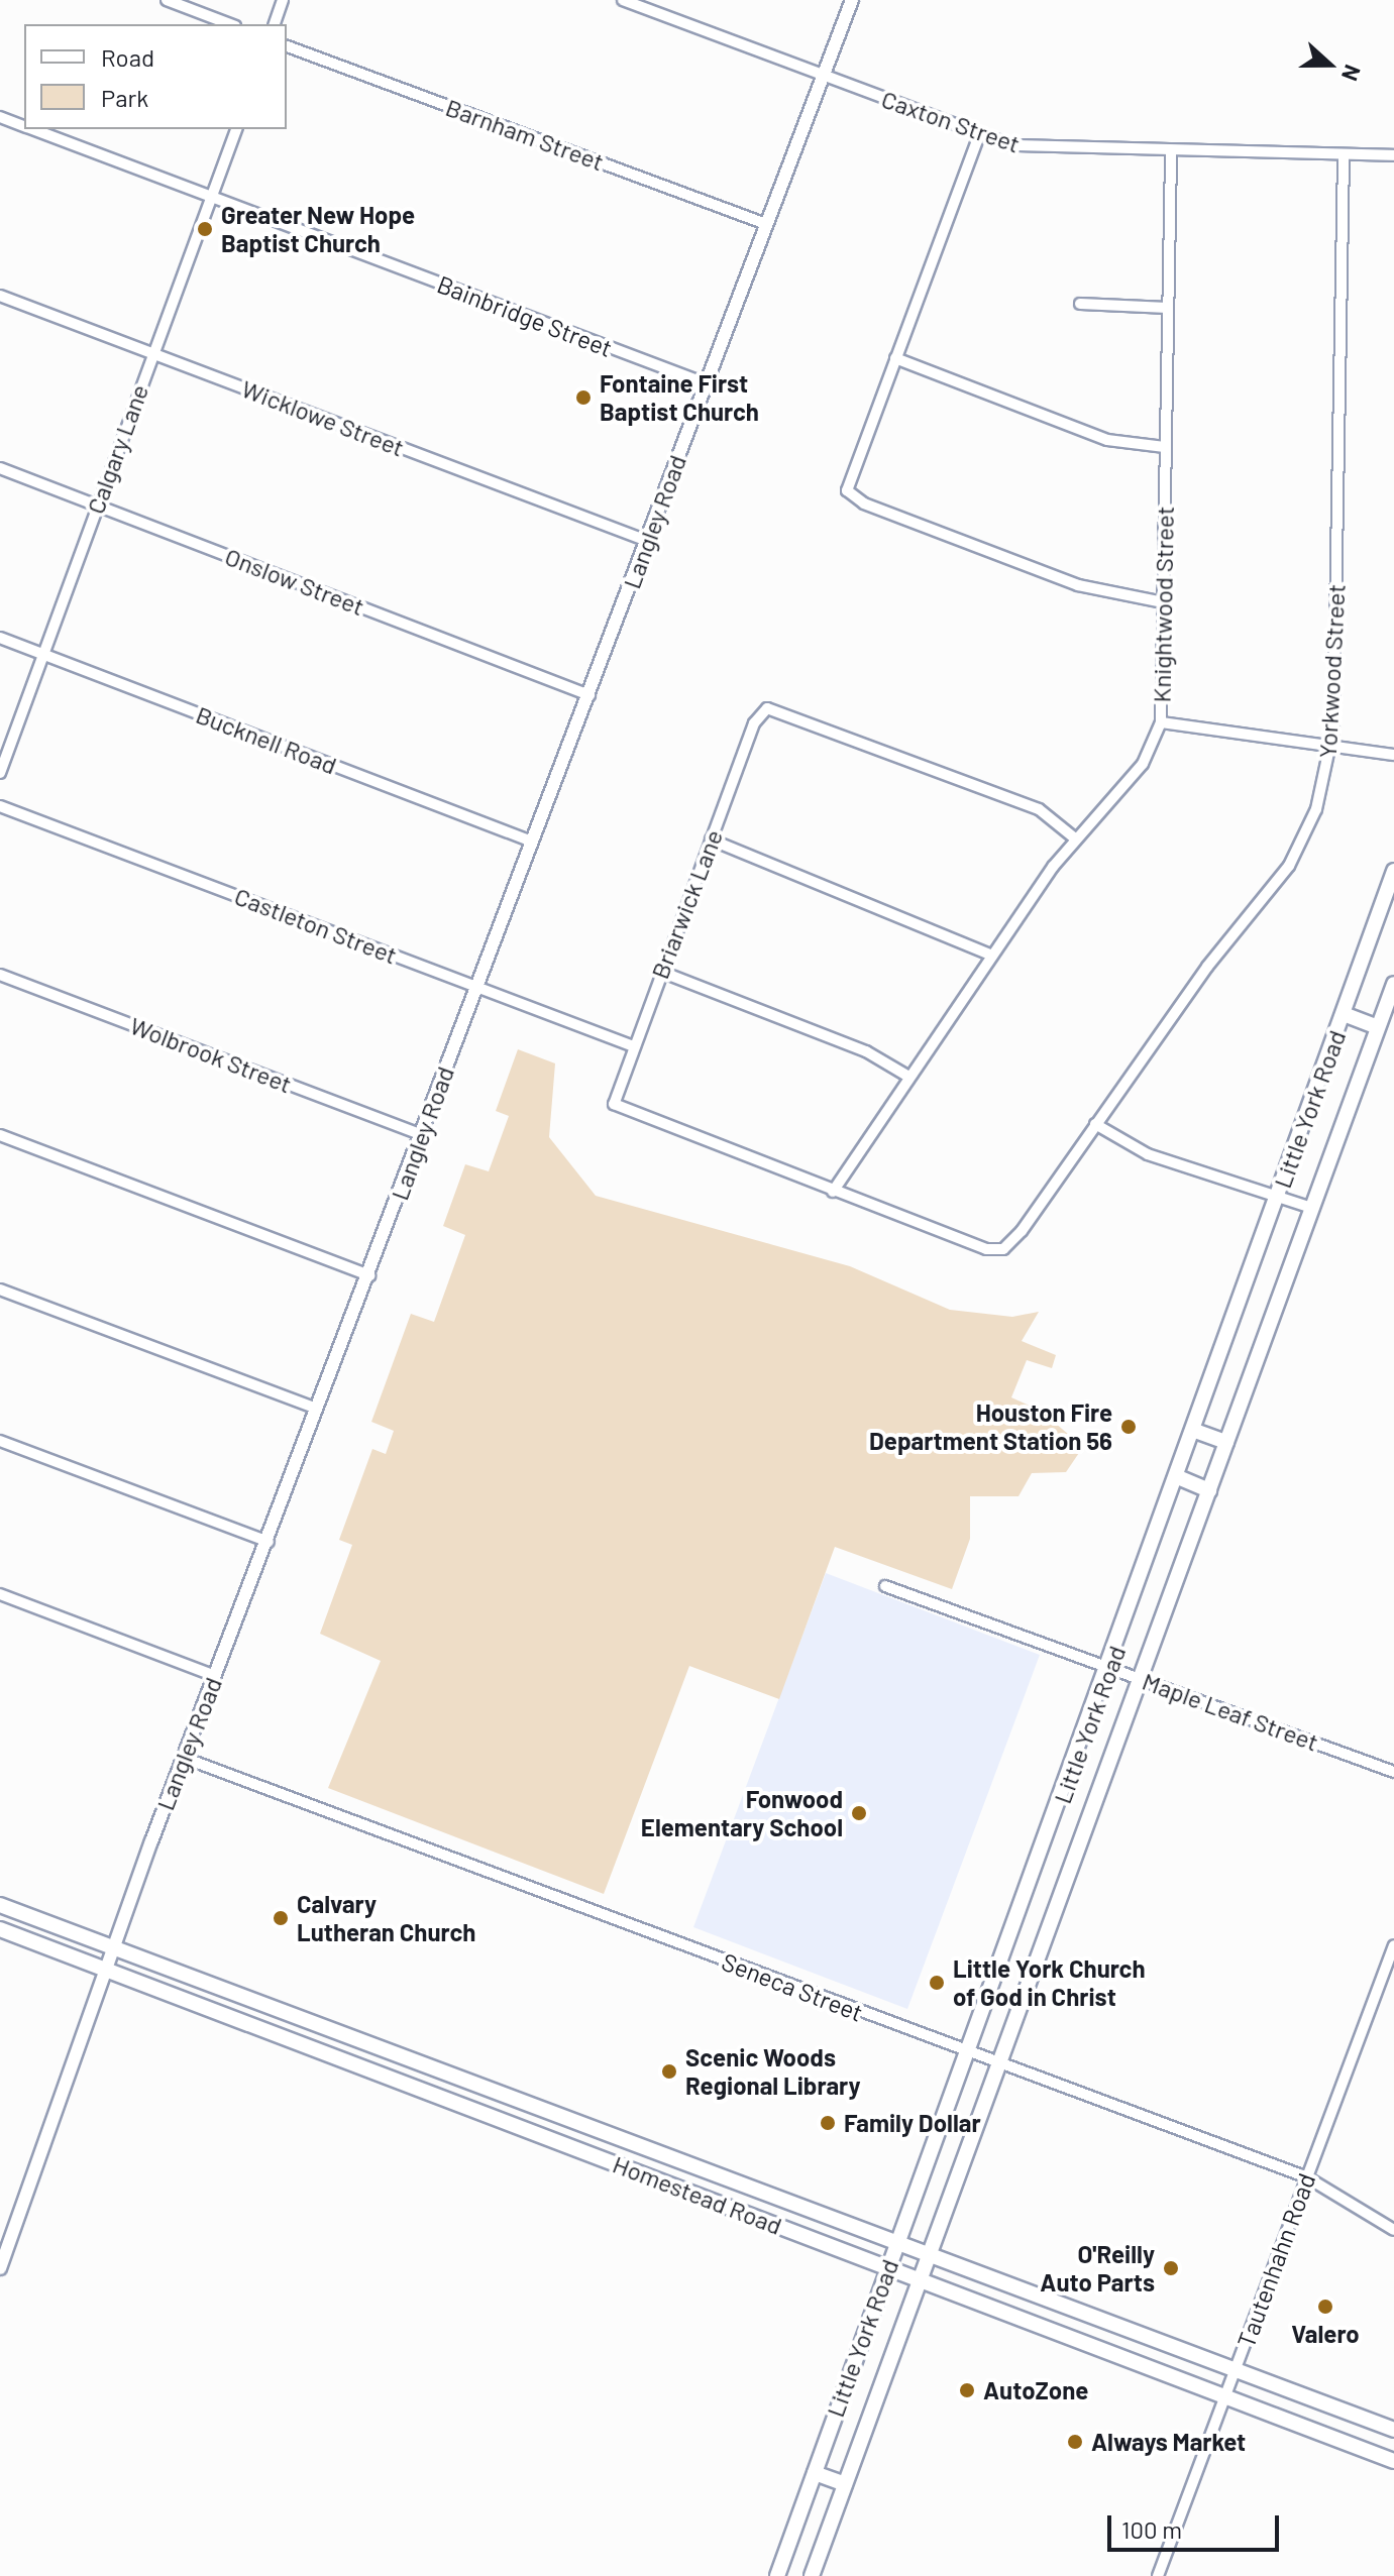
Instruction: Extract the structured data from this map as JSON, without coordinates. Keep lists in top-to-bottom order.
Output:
{
  "streets": {
    "main road": ["Little York Road", "Homestead Road"],
    "street": [
      "Caxton Street",
      "Barnham Street",
      "Bainbridge Street",
      "Wicklowe Street",
      "Calgary Lane",
      "Langley Road",
      "Onslow Street",
      "Knightwood Street",
      "Yorkwood Street",
      "Bucknell Road",
      "Briarwick Lane",
      "Castleton Street",
      "Wolbrook Street",
      "Maple Leaf Street",
      "Seneca Street",
      "Tautenhahn Road"
    ]
  },
  "crossings": [
    ["Caxton Street", "Langley Road"],
    ["Caxton Street", "Knightwood Street"],
    ["Caxton Street", "Yorkwood Street"],
    ["Barnham Street", "Langley Road"],
    ["Bainbridge Street", "Calgary Lane"],
    ["Bainbridge Street", "Langley Road"],
    ["Wicklowe Street", "Calgary Lane"],
    ["Wicklowe Street", "Langley Road"],
    ["Calgary Lane", "Onslow Street"],
    ["Calgary Lane", "Bucknell Road"],
    ["Langley Road", "Onslow Street"],
    ["Langley Road", "Bucknell Road"],
    ["Langley Road", "Castleton Street"],
    ["Langley Road", "Wolbrook Street"],
    ["Langley Road", "Seneca Street"],
    ["Langley Road", "Homestead Road"],
    ["Knightwood Street", "Yorkwood Street"],
    ["Knightwood Street", "Briarwick Lane"],
    ["Yorkwood Street", "Briarwick Lane"],
    ["Briarwick Lane", "Castleton Street"],
    ["Little York Road", "Maple Leaf Street"],
    ["Little York Road", "Seneca Street"],
    ["Little York Road", "Homestead Road"],
    ["Seneca Street", "Tautenhahn Road"],
    ["Homestead Road", "Tautenhahn Road"]
  ],
  "places": [
    "Greater New Hope Baptist Church",
    "Fontaine First Baptist Church",
    "Houston Fire Department Station 56",
    "Fonwood Elementary School",
    "Calvary Lutheran Church",
    "Little York Church of God in Christ",
    "Scenic Woods Regional Library",
    "Family Dollar",
    "O'Reilly Auto Parts",
    "Valero",
    "AutoZone",
    "Always Market"
  ],
  "legend": ["Road", "Park"],
  "scale_bar": "100 m",
  "north": "right"
}
